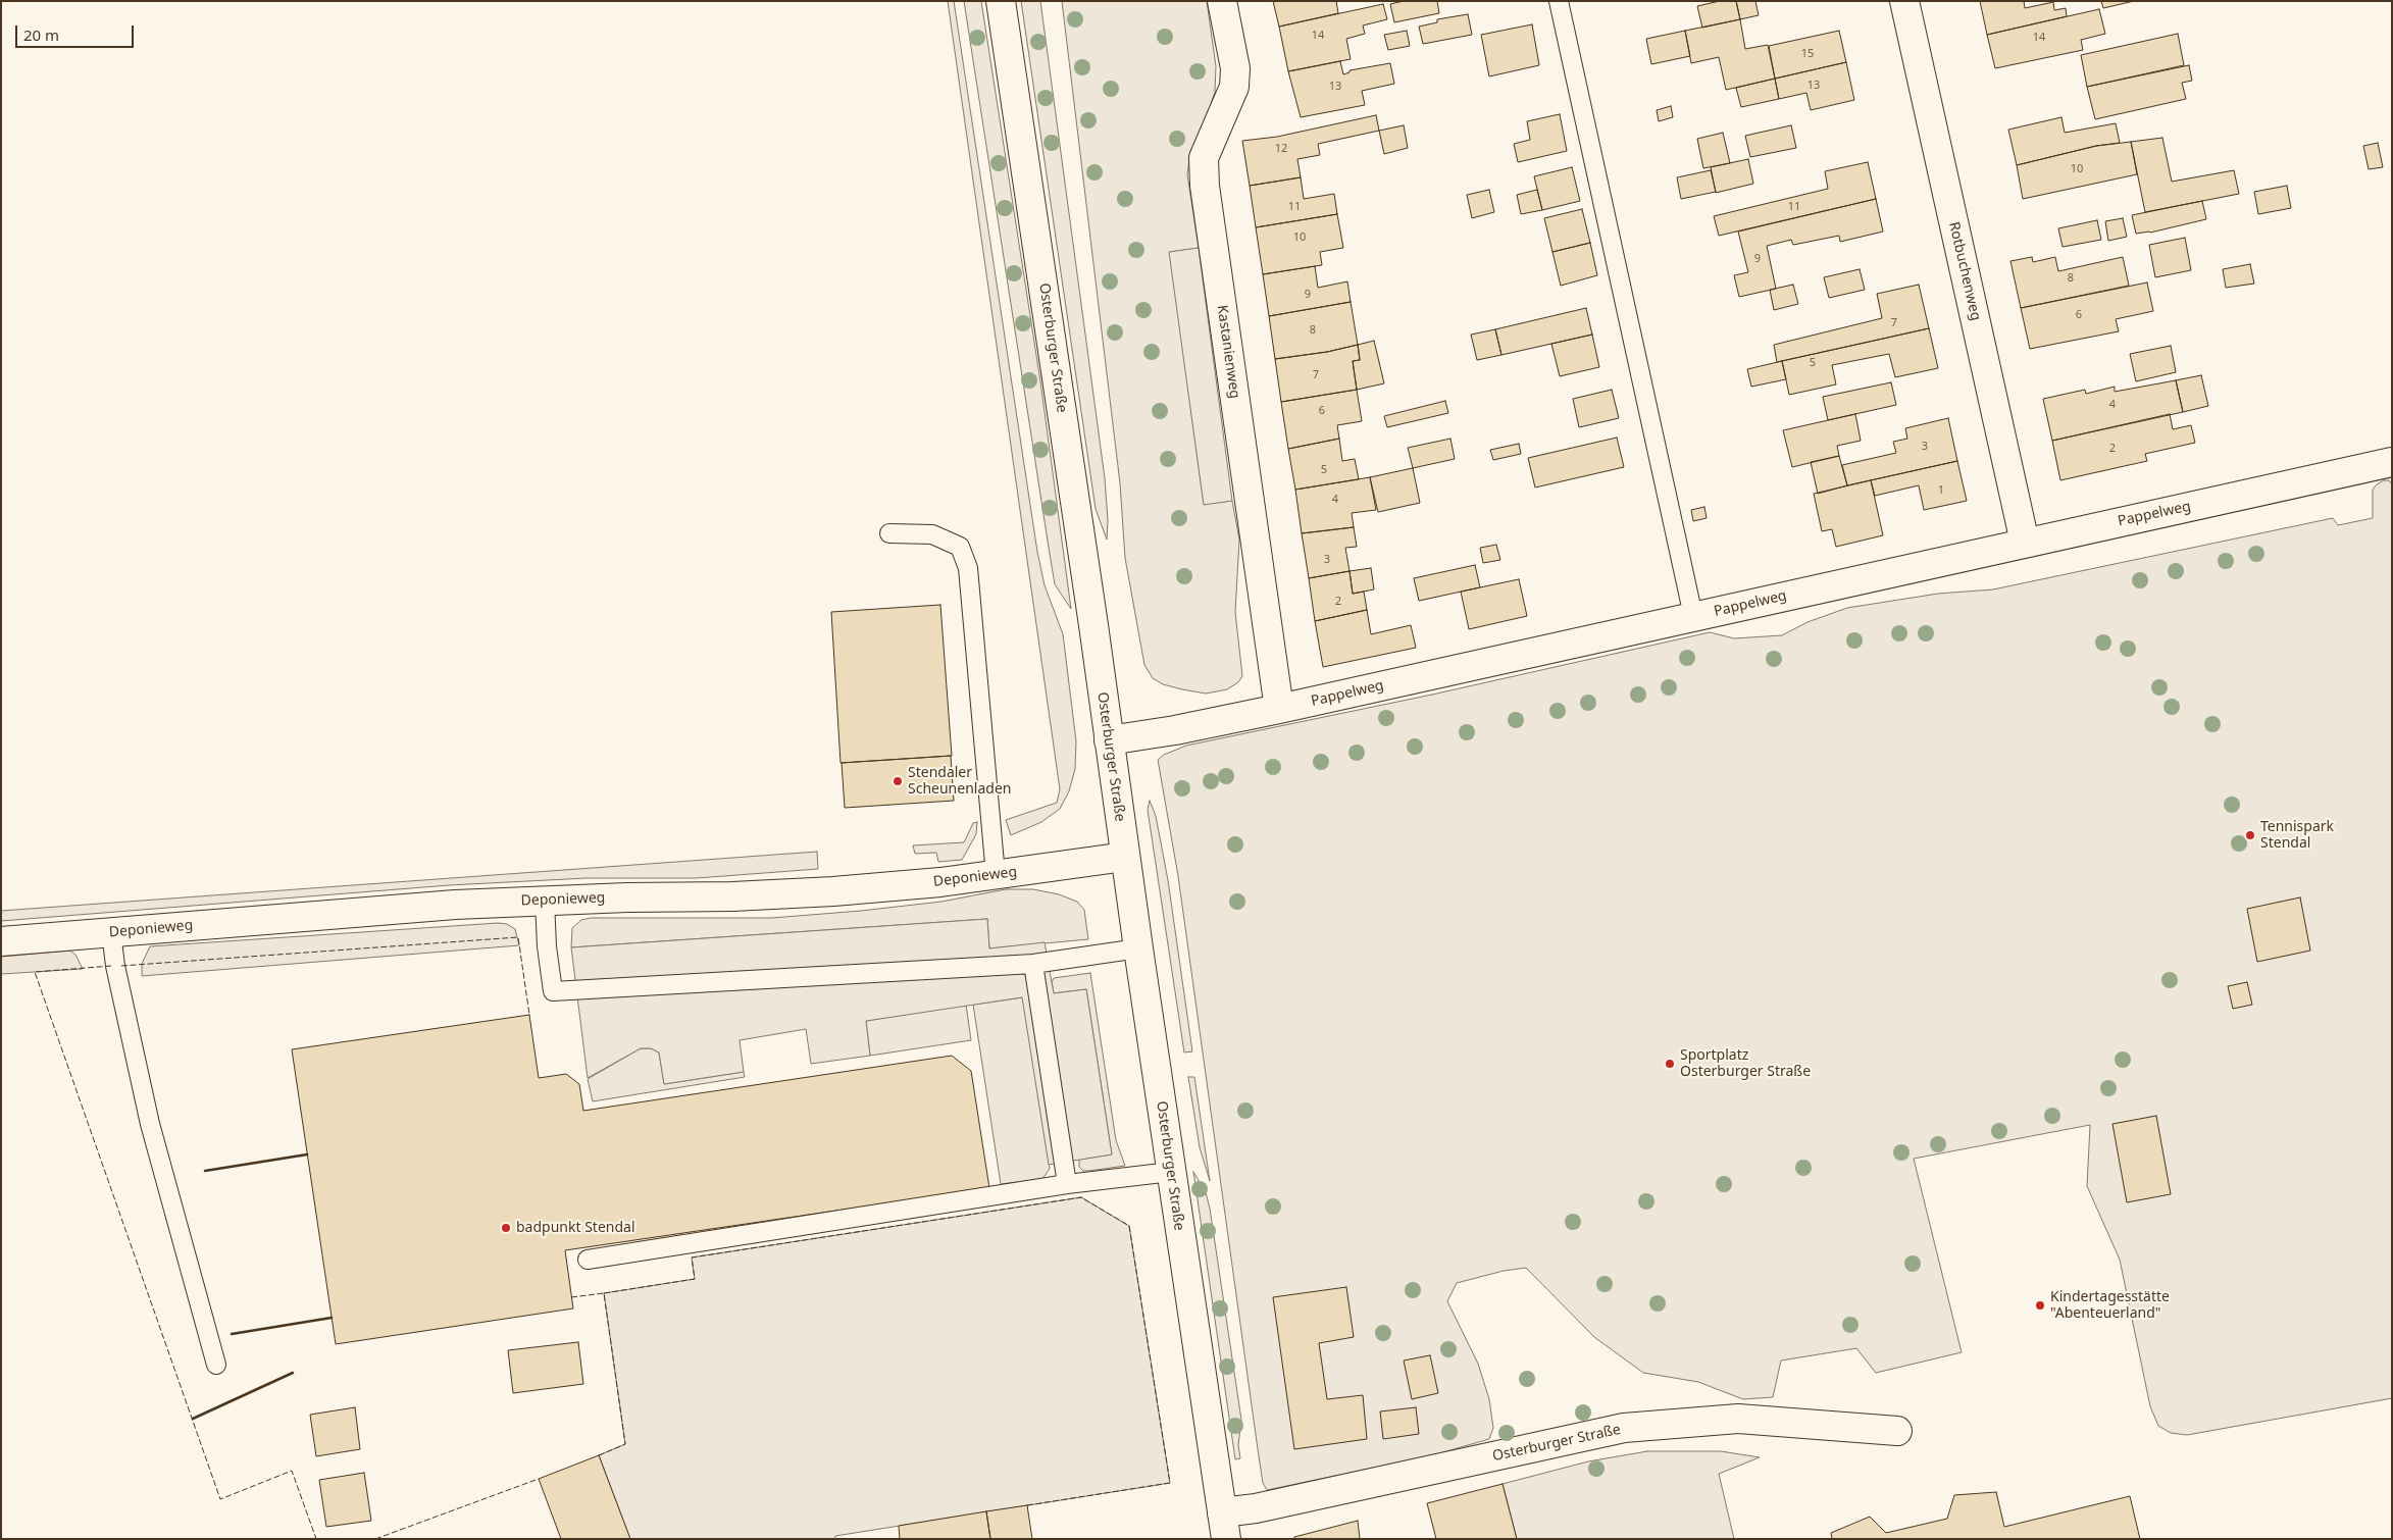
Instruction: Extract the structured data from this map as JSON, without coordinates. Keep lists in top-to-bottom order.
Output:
{
  "streets": {
    "street": [
      "Rotbuchenweg",
      "Osterburger Straße",
      "Kastanienweg",
      "Pappelweg",
      "Deponieweg"
    ]
  },
  "crossings": [
    ["Rotbuchenweg", "Pappelweg"],
    ["Osterburger Straße", "Pappelweg"],
    ["Osterburger Straße", "Deponieweg"],
    ["Kastanienweg", "Pappelweg"]
  ],
  "places": [
    "Stendaler Scheunenladen",
    "Tennispark Stendal",
    "Sportplatz Osterburger Straße",
    "badpunkt Stendal",
    "Kindertagesstätte \"Abenteuerland\""
  ],
  "house_numbers": [
    "14",
    "14",
    "15",
    "13",
    "13",
    "12",
    "10",
    "11",
    "11",
    "10",
    "9",
    "8",
    "9",
    "6",
    "7",
    "8",
    "5",
    "7",
    "4",
    "6",
    "3",
    "2",
    "5",
    "1",
    "4",
    "3",
    "2"
  ],
  "scale_bar": "20 m"
}
